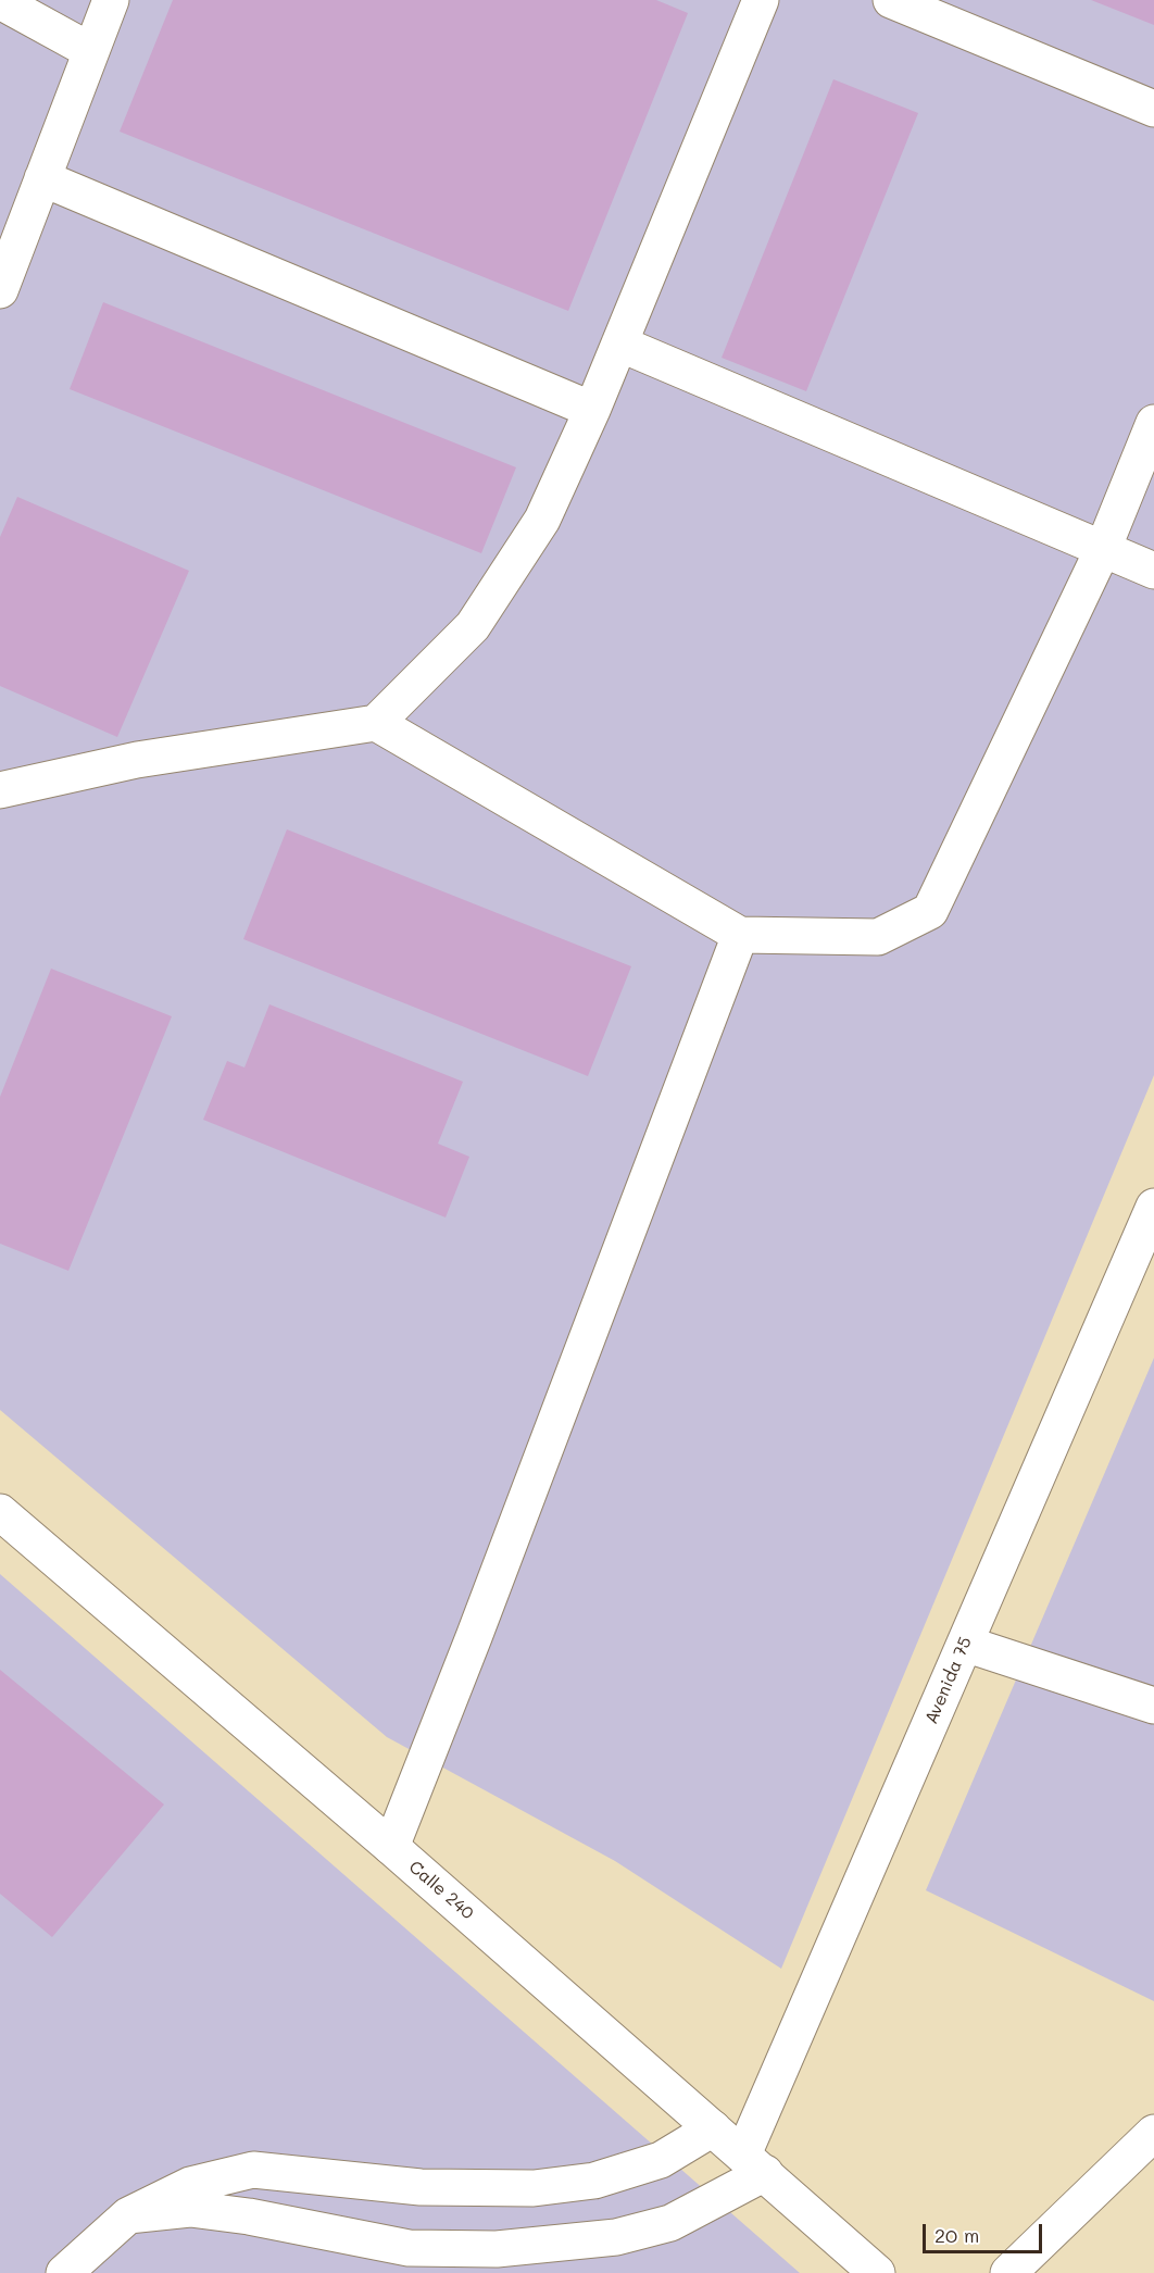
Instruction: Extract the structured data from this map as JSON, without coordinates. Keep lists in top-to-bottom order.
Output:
{
  "streets": {
    "street": ["Avenida 75", "Calle 240"]
  },
  "crossings": [
    ["Avenida 75", "Calle 240"]
  ],
  "scale_bar": "20 m"
}
